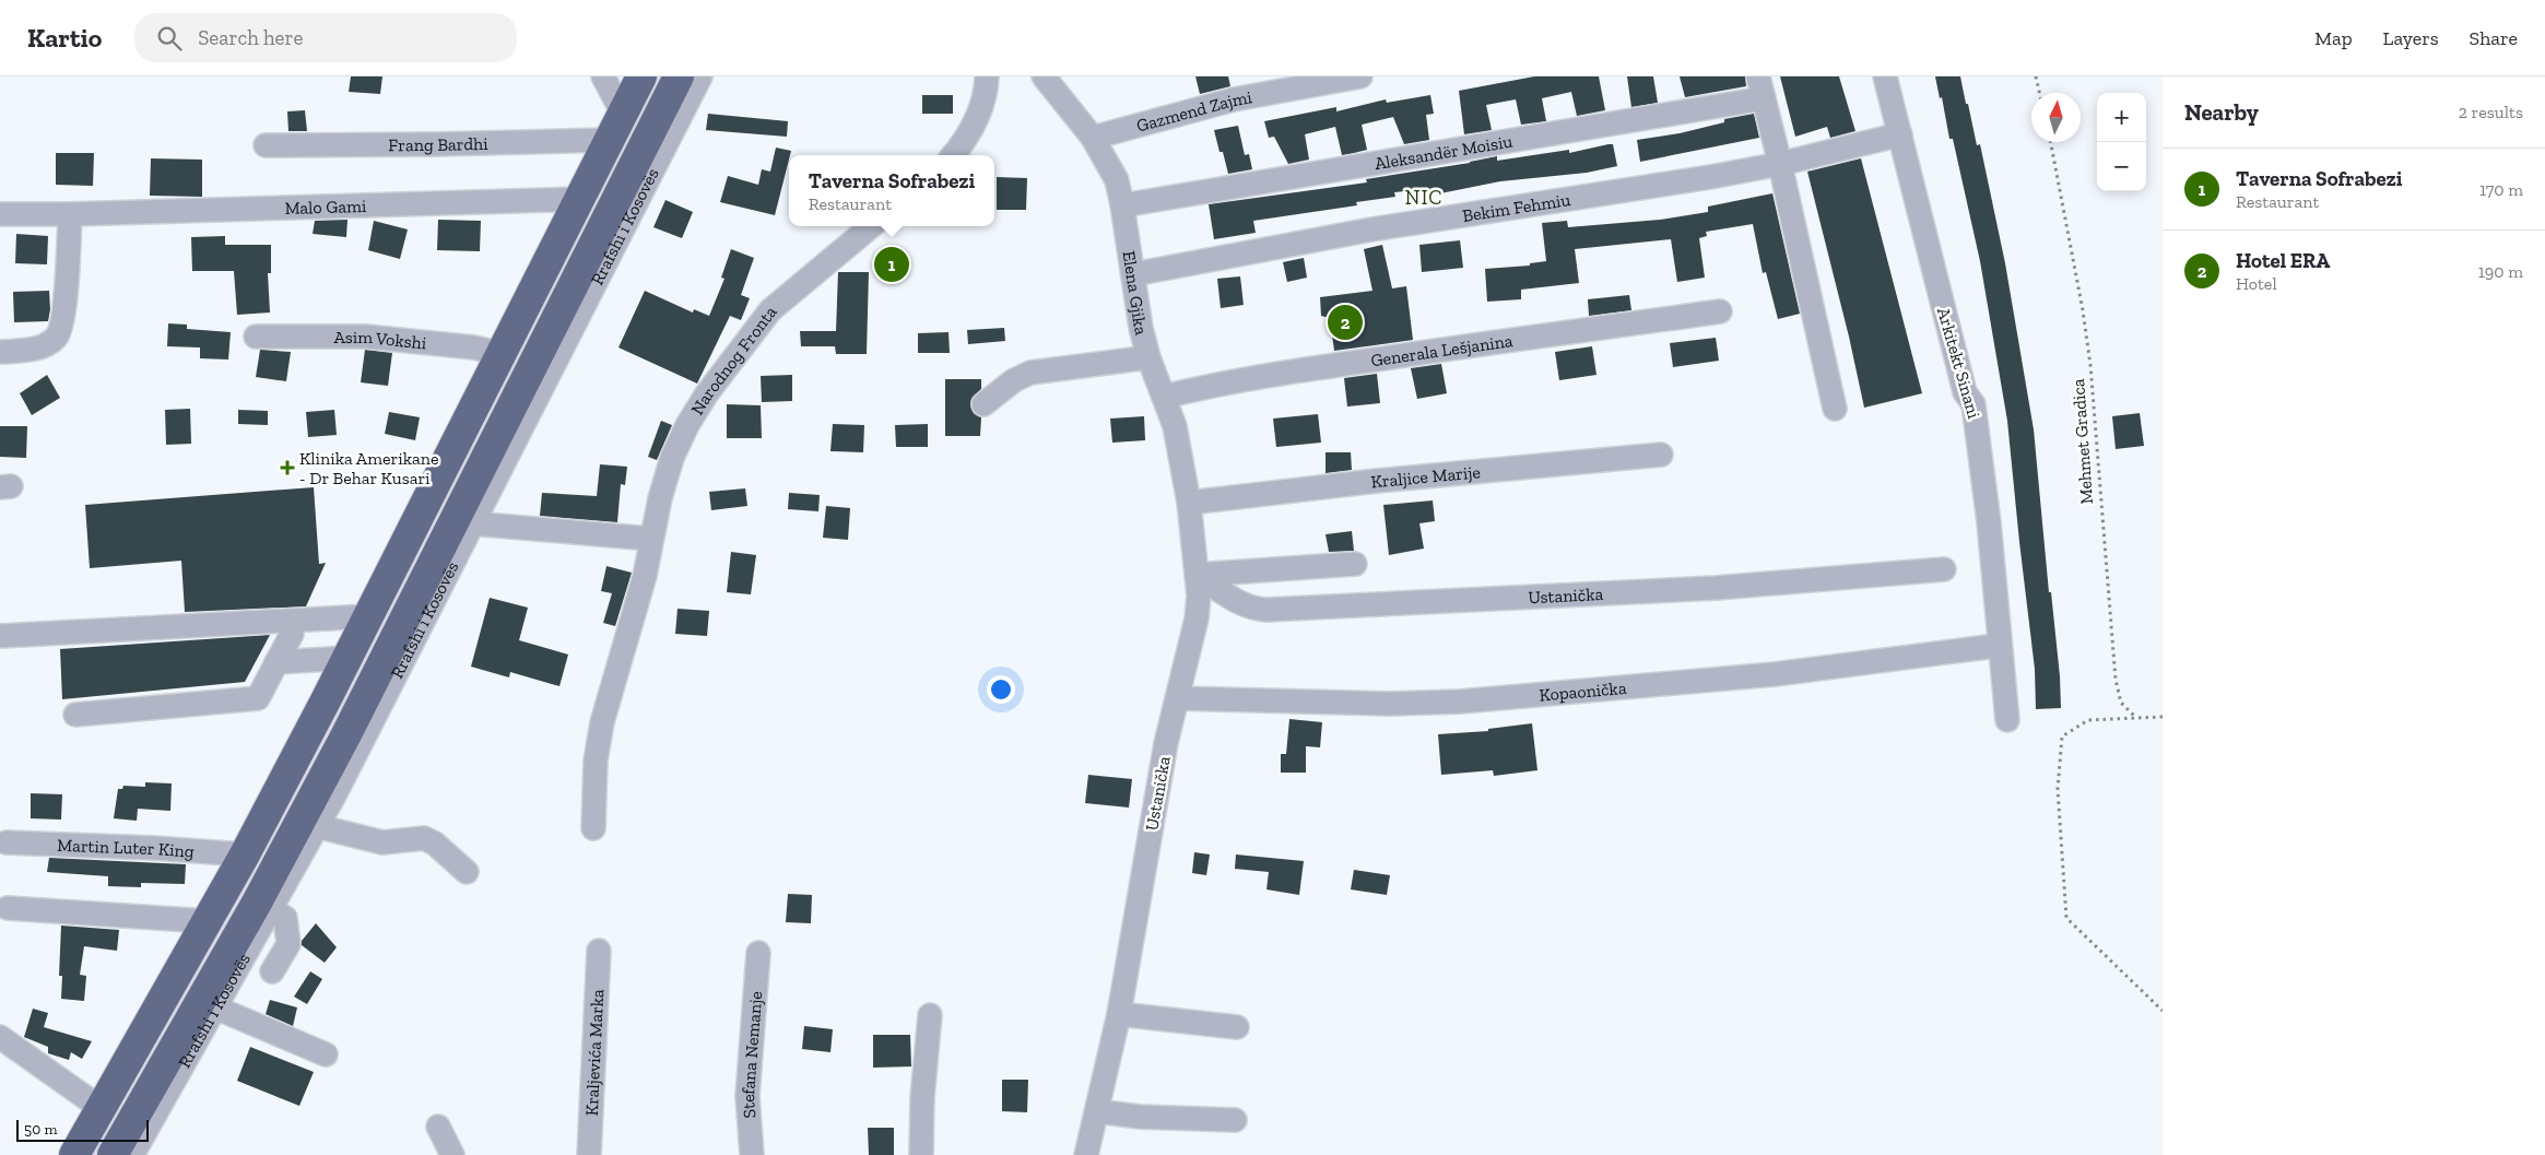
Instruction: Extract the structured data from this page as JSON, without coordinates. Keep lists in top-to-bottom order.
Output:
{
  "streets": {
    "highway": ["Rrafshi i Kosovës"],
    "street": [
      "Gazmend Zajmi",
      "Frang Bardhi",
      "Aleksandër Moisiu",
      "Malo Gami",
      "Bekim Fehmiu",
      "Elena Gjika",
      "Asim Vokshi",
      "Generala Lešjanina",
      "Narodnog Fronta",
      "Arkitekt Sinani",
      "Kraljice Marije",
      "Ustanička",
      "Kopaonička",
      "Martin Luter King",
      "Kraljevića Marka",
      "Stefana Nemanje"
    ],
    "path": ["Mehmet Gradica"]
  },
  "crossings": [
    ["Gazmend Zajmi", "Elena Gjika"],
    ["Aleksandër Moisiu", "Elena Gjika"],
    ["Bekim Fehmiu", "Elena Gjika"],
    ["Bekim Fehmiu", "Arkitekt Sinani"],
    ["Elena Gjika", "Ustanička"],
    ["Generala Lešjanina", "Ustanička"],
    ["Kraljice Marije", "Ustanička"],
    ["Ustanička", "Kopaonička"]
  ],
  "districts": ["NIC"],
  "places": {
    "health": ["Klinika Amerikane - Dr Behar Kusari"]
  },
  "scale_bar": "50 m",
  "north": "top",
  "page": {
    "header": "Kartio",
    "search": "Search here",
    "nav": ["Map", "Layers", "Share"],
    "heading": ["Nearby", "2 results"],
    "map_buttons": ["+", "−"],
    "list": [
      {
        "mark": "1",
        "name": "Taverna Sofrabezi",
        "note": "Restaurant",
        "value": "170 m"
      },
      {
        "mark": "2",
        "name": "Hotel ERA",
        "note": "Hotel",
        "value": "190 m"
      }
    ],
    "popup": ["Taverna Sofrabezi", "Restaurant"],
    "pins": ["1", "2"],
    "scale": "50 m"
  }
}
